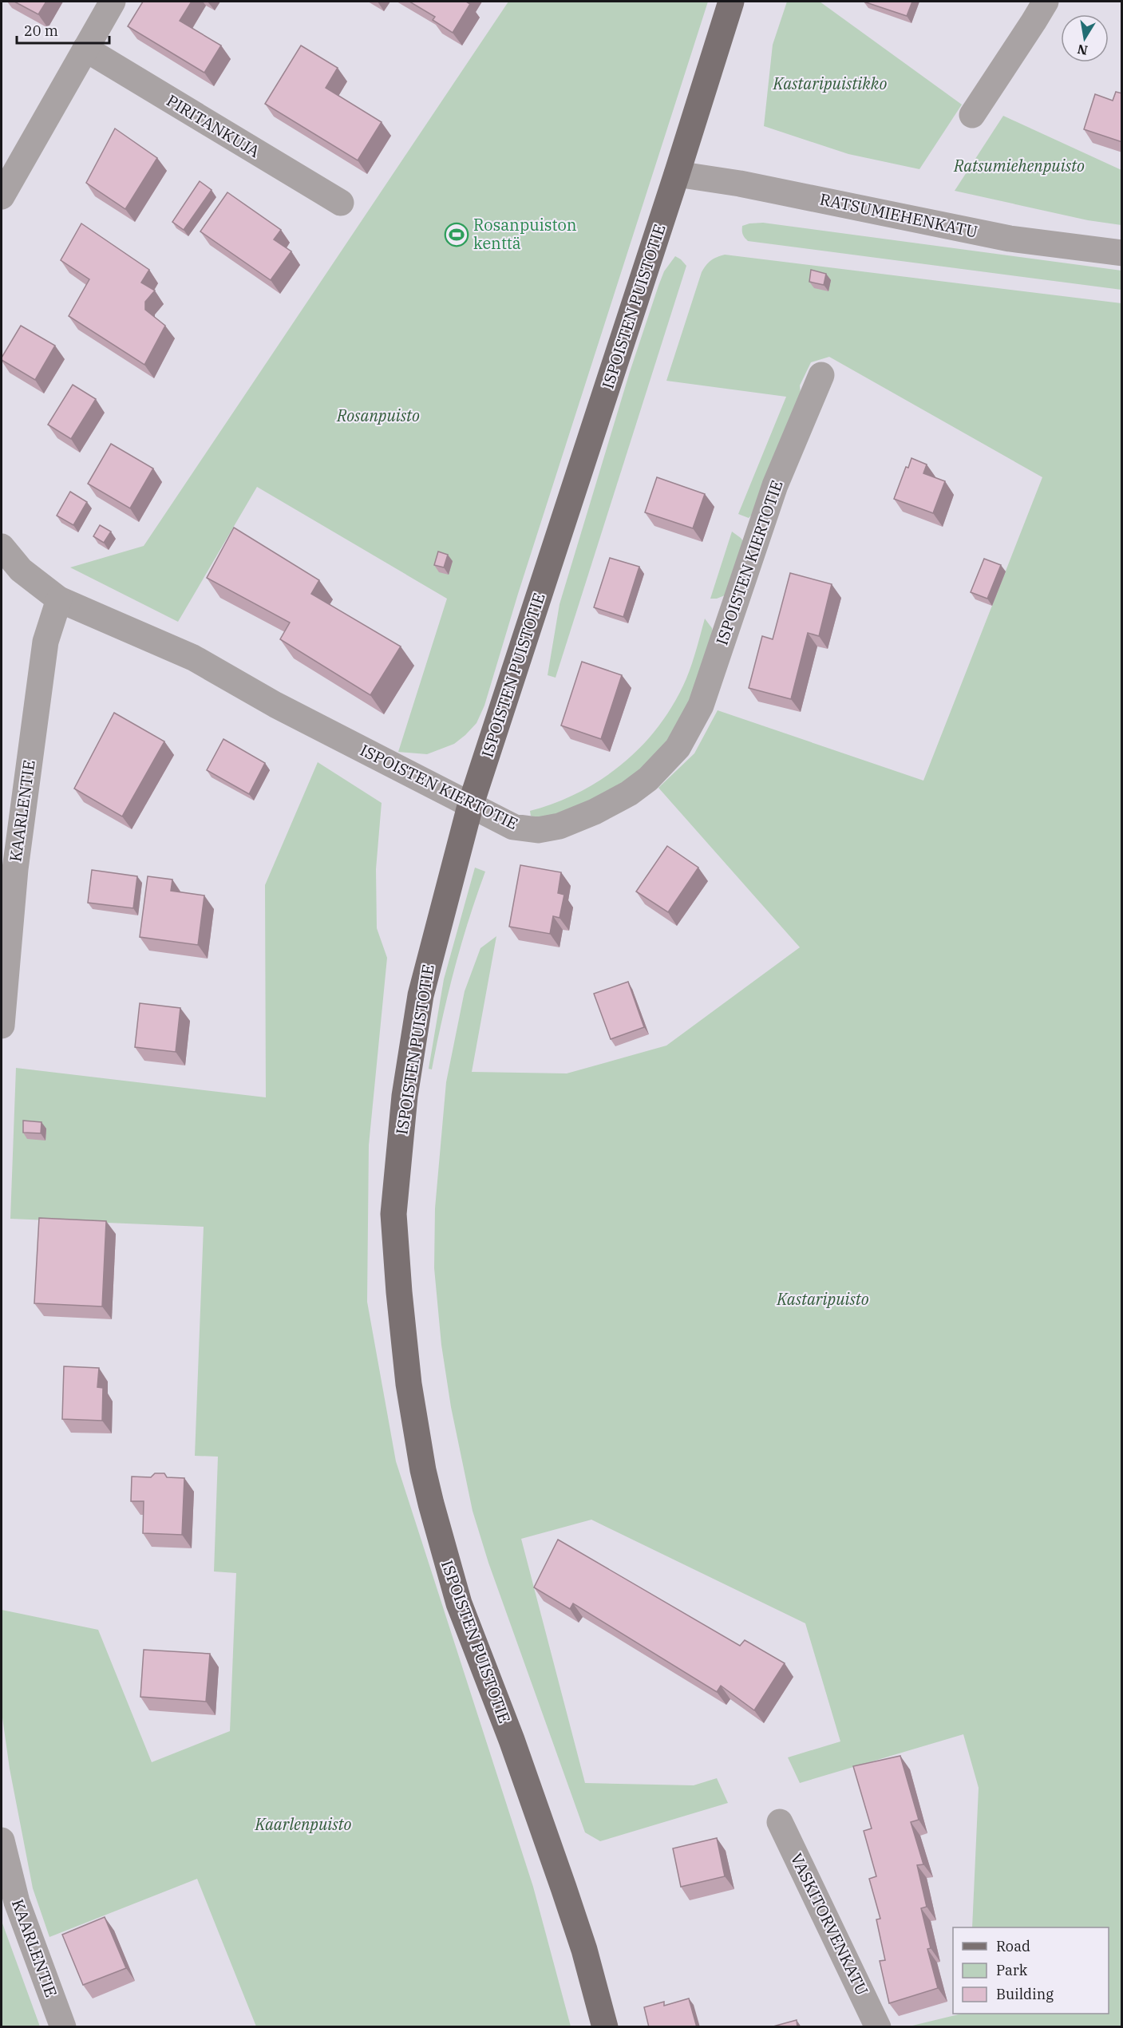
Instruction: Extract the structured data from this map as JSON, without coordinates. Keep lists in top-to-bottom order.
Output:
{
  "streets": {
    "main road": ["ISPOISTEN PUISTOTIE"],
    "street": [
      "PIRITANKUJA",
      "RATSUMIEHENKATU",
      "ISPOISTEN KIERTOTIE",
      "KAARLENTIE",
      "VASKITORVENKATU"
    ]
  },
  "crossings": [
    ["RATSUMIEHENKATU", "ISPOISTEN PUISTOTIE"],
    ["ISPOISTEN PUISTOTIE", "ISPOISTEN KIERTOTIE"],
    ["ISPOISTEN KIERTOTIE", "KAARLENTIE"]
  ],
  "parks": [
    "Kastaripuistikko",
    "Ratsumiehenpuisto",
    "Rosanpuisto",
    "Kastaripuisto",
    "Kaarlenpuisto"
  ],
  "places": {
    "sports": ["Rosanpuiston kenttä"]
  },
  "legend": ["Road", "Park", "Building"],
  "scale_bar": "20 m",
  "north": "bottom"
}
